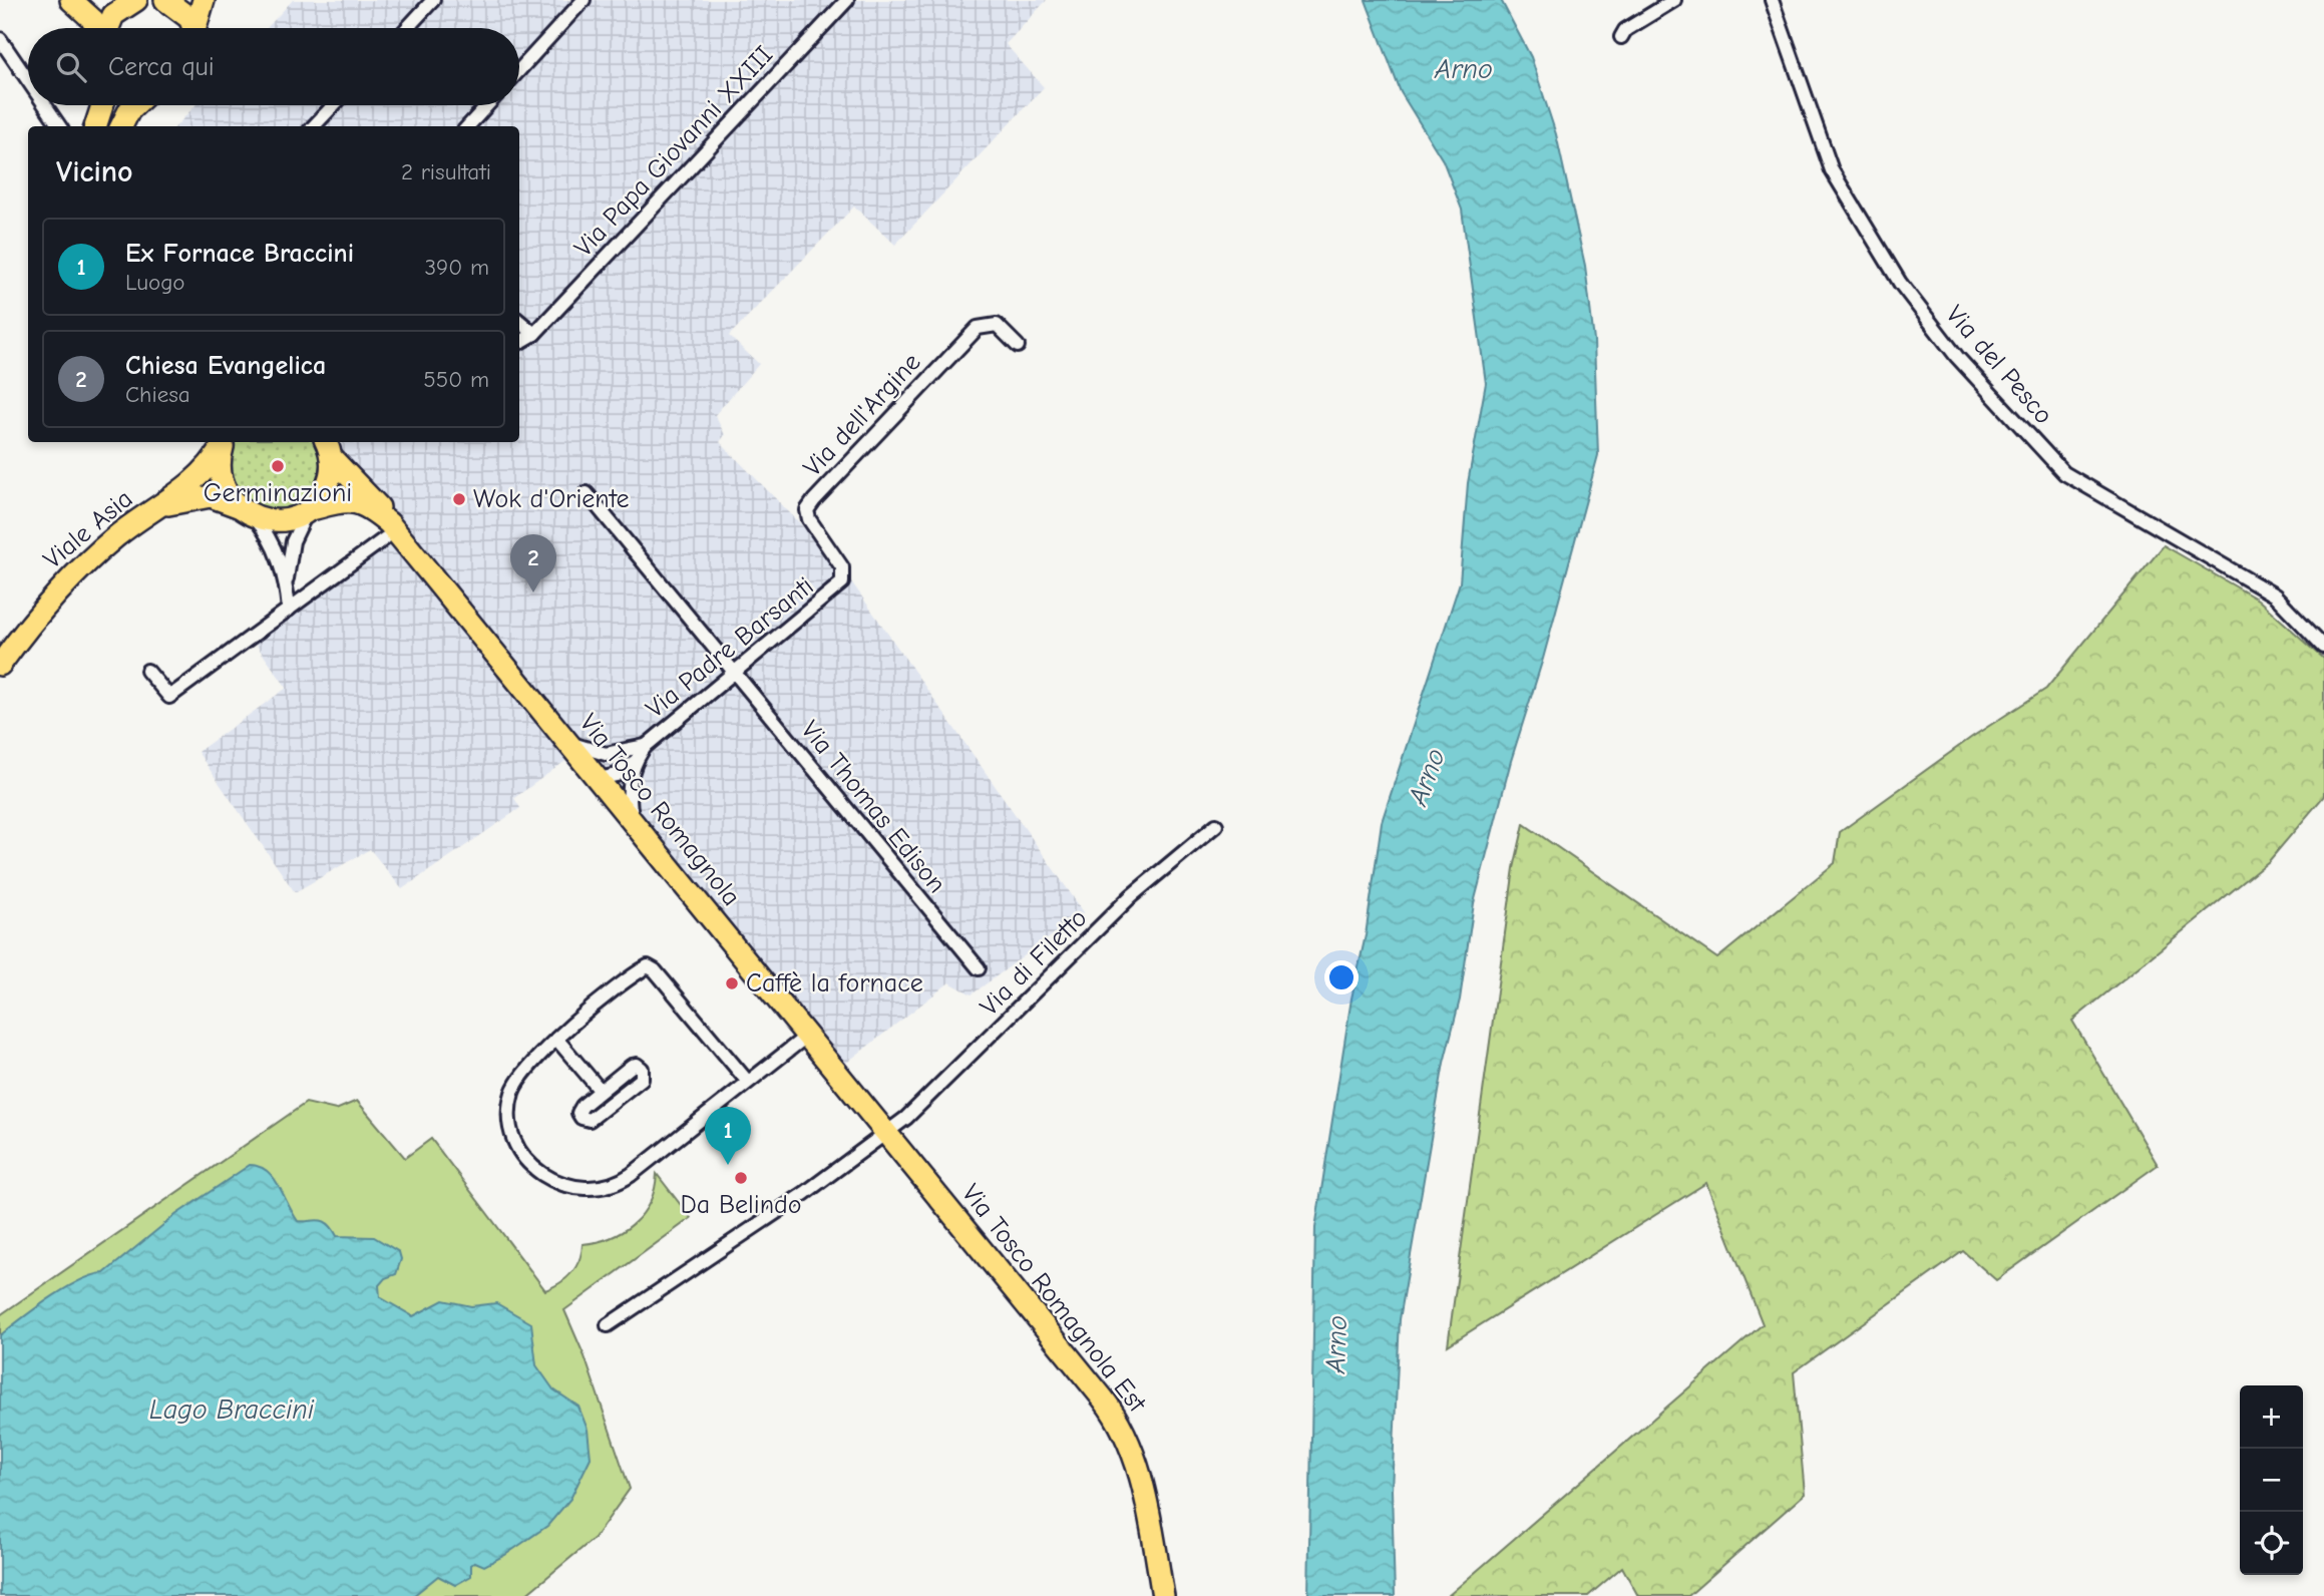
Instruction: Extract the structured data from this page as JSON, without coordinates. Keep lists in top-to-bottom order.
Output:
{
  "streets": {
    "main road": ["Viale Asia", "Via Tosco Romagnola", "Via Tosco Romagnola Est"],
    "street": [
      "Via Papa Giovanni XXIII",
      "Via del Pesco",
      "Via dell'Argine",
      "Via Padre Barsanti",
      "Via Thomas Edison",
      "Via di Filetto"
    ]
  },
  "crossings": [
    ["Via dell'Argine", "Via Padre Barsanti"],
    ["Viale Asia", "Via Tosco Romagnola"],
    ["Via Padre Barsanti", "Via Thomas Edison"],
    ["Via Padre Barsanti", "Via Tosco Romagnola"],
    ["Via Tosco Romagnola", "Via di Filetto"],
    ["Via Tosco Romagnola", "Via Tosco Romagnola Est"],
    ["Via di Filetto", "Via Tosco Romagnola Est"]
  ],
  "water": ["Arno", "Lago Braccini"],
  "places": [
    "Germinazioni",
    "Wok d'Oriente",
    "Caffè la fornace",
    "Da Belindo"
  ],
  "page": {
    "search": "Cerca qui",
    "heading": ["Vicino", "2 risultati"],
    "list": [
      {
        "mark": "1",
        "name": "Ex Fornace Braccini",
        "note": "Luogo",
        "value": "390 m"
      },
      {
        "mark": "2",
        "name": "Chiesa Evangelica",
        "note": "Chiesa",
        "value": "550 m"
      }
    ],
    "pins": ["2", "1"],
    "map_buttons": ["+", "−"]
  }
}
